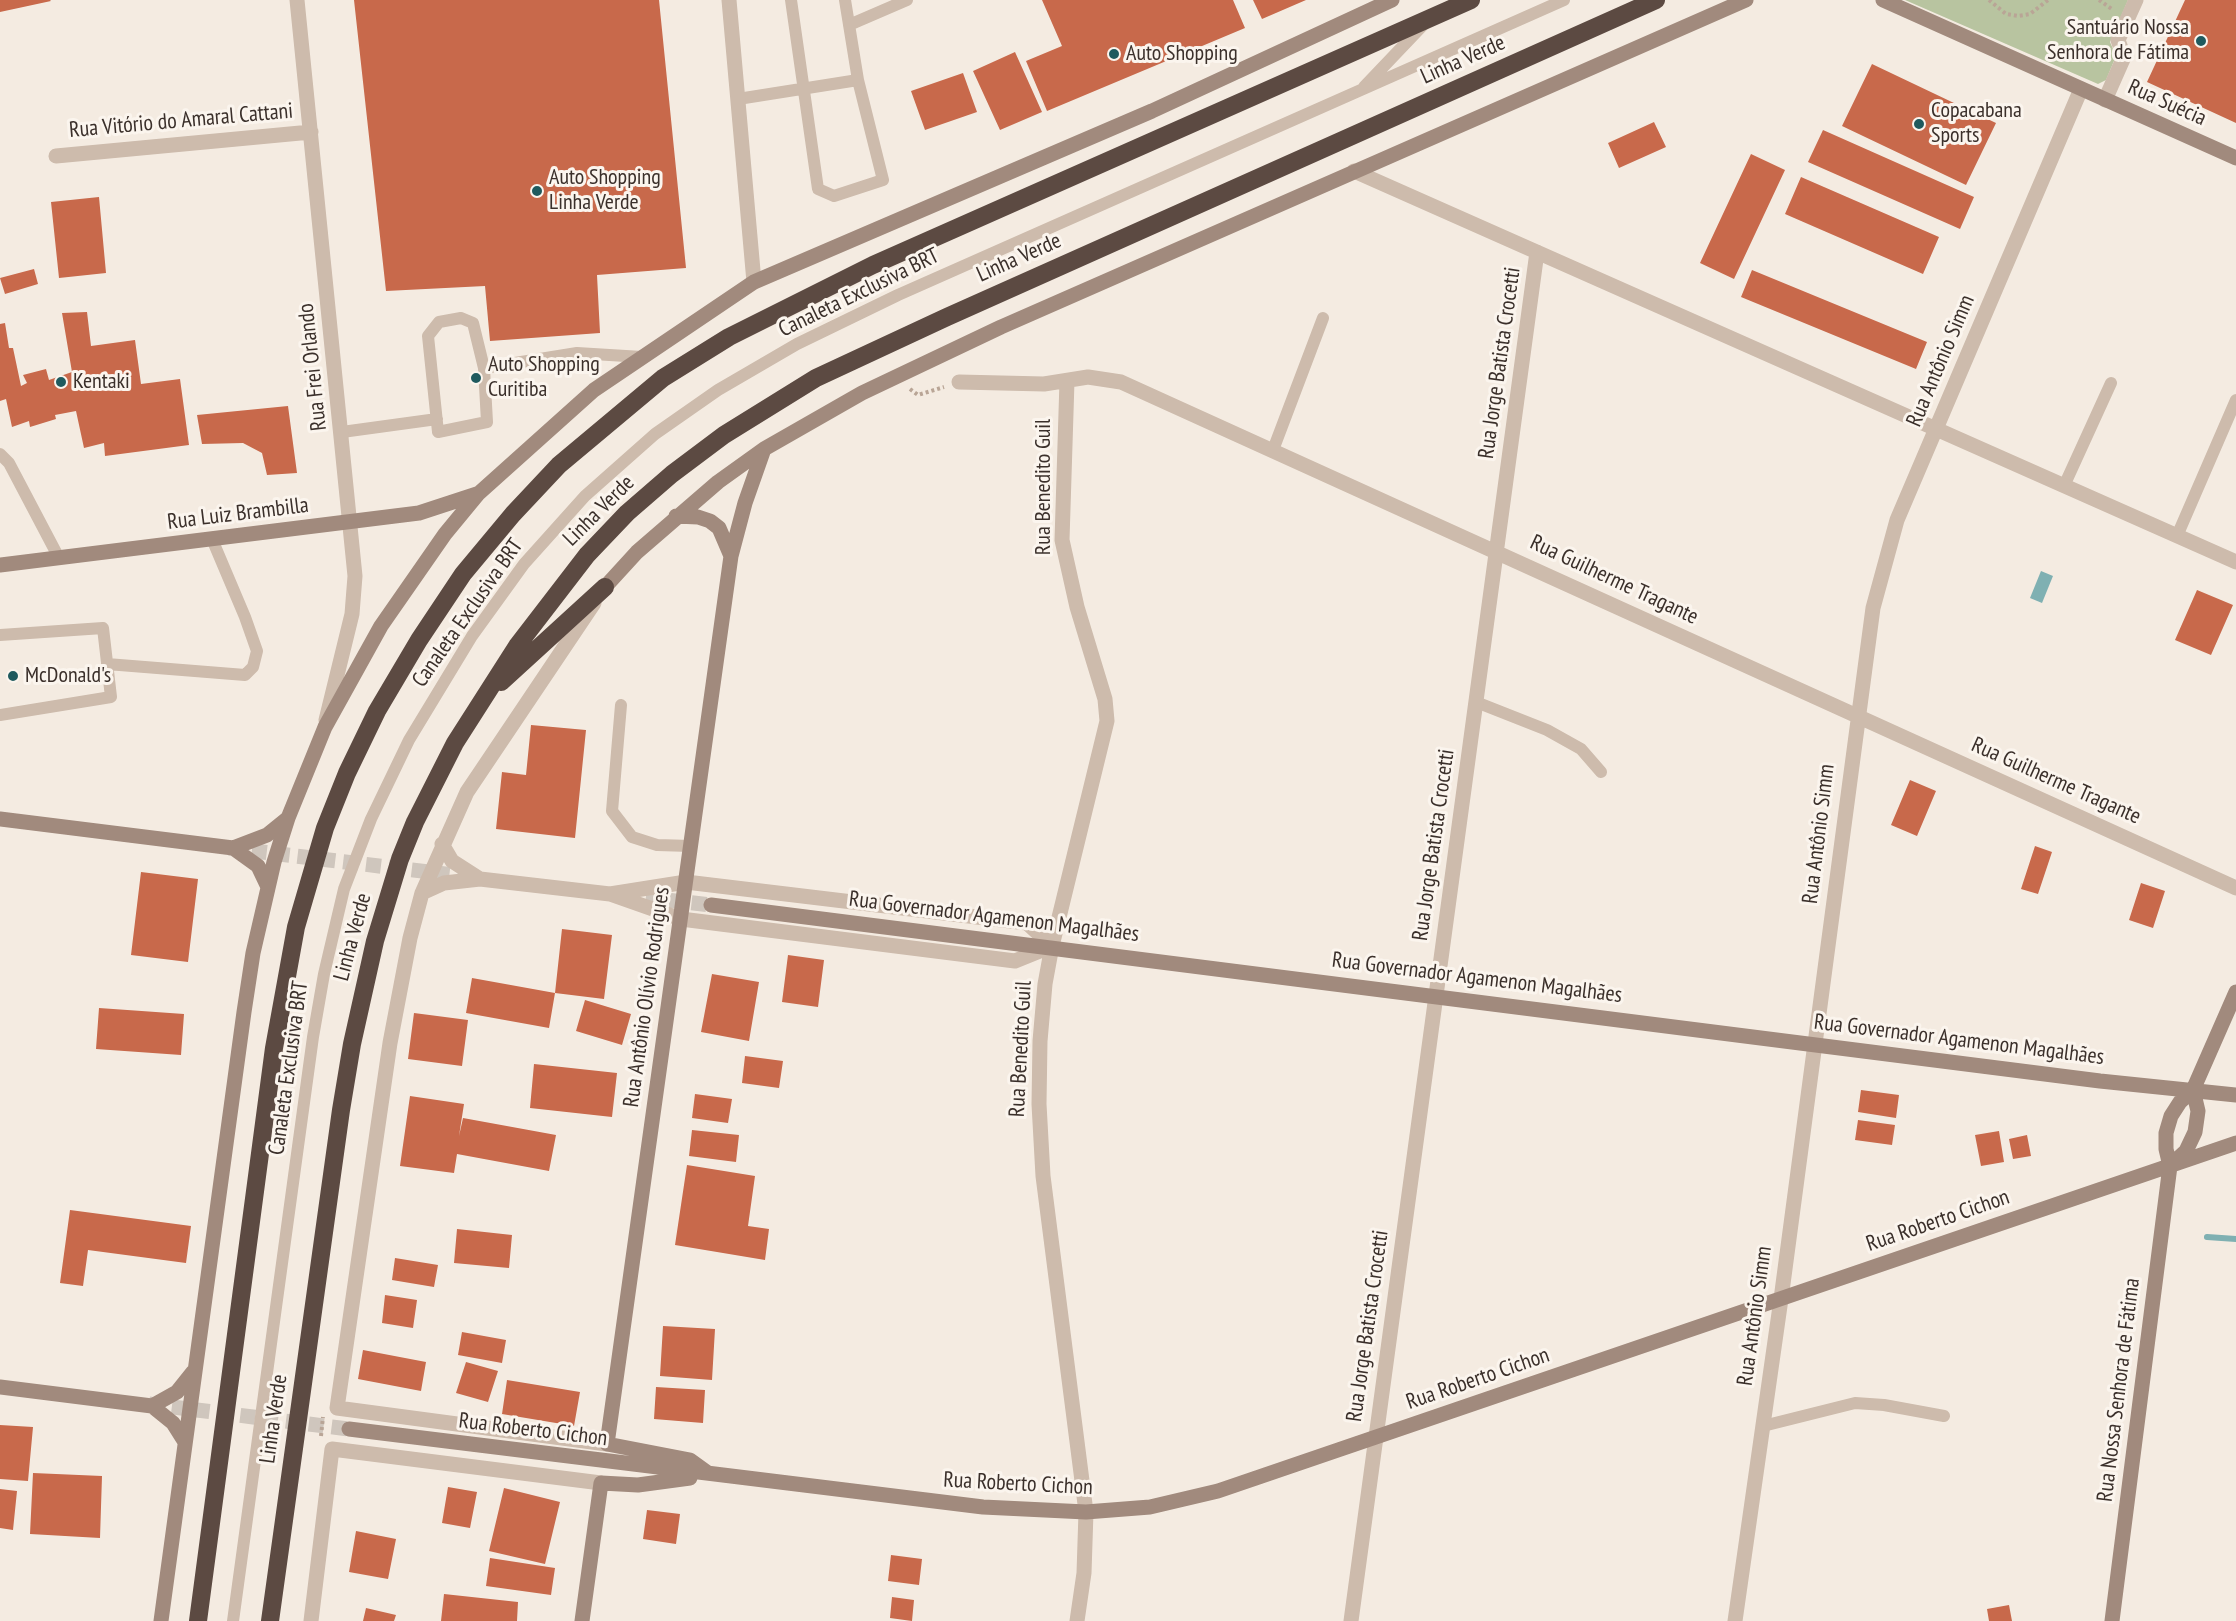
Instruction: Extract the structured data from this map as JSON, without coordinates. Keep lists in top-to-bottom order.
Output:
{
  "streets": {
    "highway": ["Linha Verde"],
    "street": [
      "Rua Suécia",
      "Rua Vitório do Amaral Cattani",
      "Rua Antônio Simm",
      "Rua Jorge Batista Crocetti",
      "Rua Frei Orlando",
      "Rua Benedito Guil",
      "Rua Luiz Brambilla",
      "Rua Guilherme Tragante",
      "Rua Governador Agamenon Magalhães",
      "Rua Antônio Olívio Rodrigues",
      "Rua Roberto Cichon",
      "Rua Nossa Senhora de Fátima"
    ],
    "lane": ["Canaleta Exclusiva BRT"]
  },
  "crossings": [
    ["Rua Suécia", "Rua Antônio Simm"],
    ["Rua Vitório do Amaral Cattani", "Rua Frei Orlando"],
    ["Rua Antônio Simm", "Rua Guilherme Tragante"],
    ["Rua Antônio Simm", "Rua Governador Agamenon Magalhães"],
    ["Rua Antônio Simm", "Rua Roberto Cichon"],
    ["Rua Jorge Batista Crocetti", "Rua Guilherme Tragante"],
    ["Rua Jorge Batista Crocetti", "Rua Governador Agamenon Magalhães"],
    ["Rua Jorge Batista Crocetti", "Rua Roberto Cichon"],
    ["Rua Frei Orlando", "Rua Luiz Brambilla"],
    ["Rua Benedito Guil", "Rua Guilherme Tragante"],
    ["Rua Benedito Guil", "Rua Governador Agamenon Magalhães"],
    ["Rua Benedito Guil", "Rua Roberto Cichon"],
    ["Rua Governador Agamenon Magalhães", "Rua Nossa Senhora de Fátima"],
    ["Rua Roberto Cichon", "Rua Nossa Senhora de Fátima"]
  ],
  "places": [
    "Santuário Nossa Senhora de Fátima",
    "Auto Shopping",
    "Copacabana Sports",
    "Auto Shopping Linha Verde",
    "Auto Shopping Curitiba",
    "Kentaki",
    "McDonald's"
  ]
}
